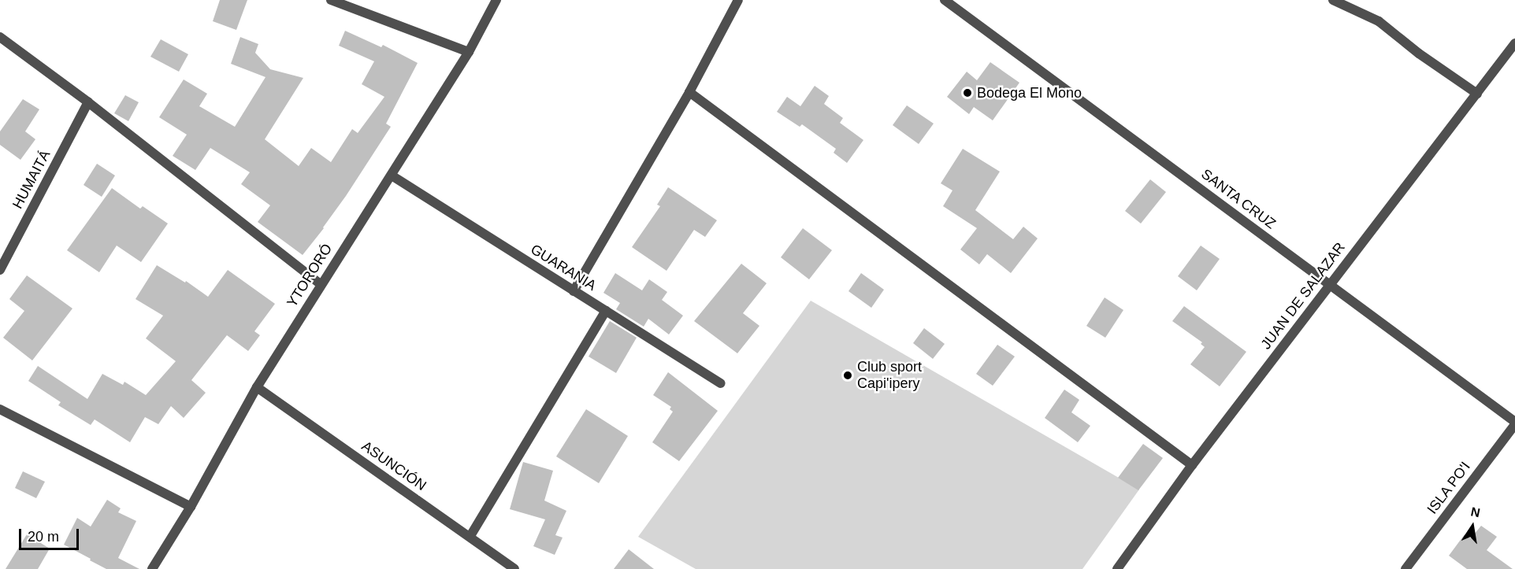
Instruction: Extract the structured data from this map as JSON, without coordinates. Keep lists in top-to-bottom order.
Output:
{
  "streets": {
    "street": [
      "HUMAITÁ",
      "SANTA CRUZ",
      "GUARANIA",
      "YTORORÓ",
      "JUAN DE SALAZAR",
      "ASUNCIÓN",
      "ISLA PO'I"
    ]
  },
  "crossings": [
    ["SANTA CRUZ", "JUAN DE SALAZAR"],
    ["SANTA CRUZ", "ISLA PO'I"],
    ["GUARANIA", "YTORORÓ"],
    ["YTORORÓ", "ASUNCIÓN"]
  ],
  "places": ["Bodega El Mono", "Club sport Capi'ipery"],
  "scale_bar": "20 m",
  "north": "top"
}
